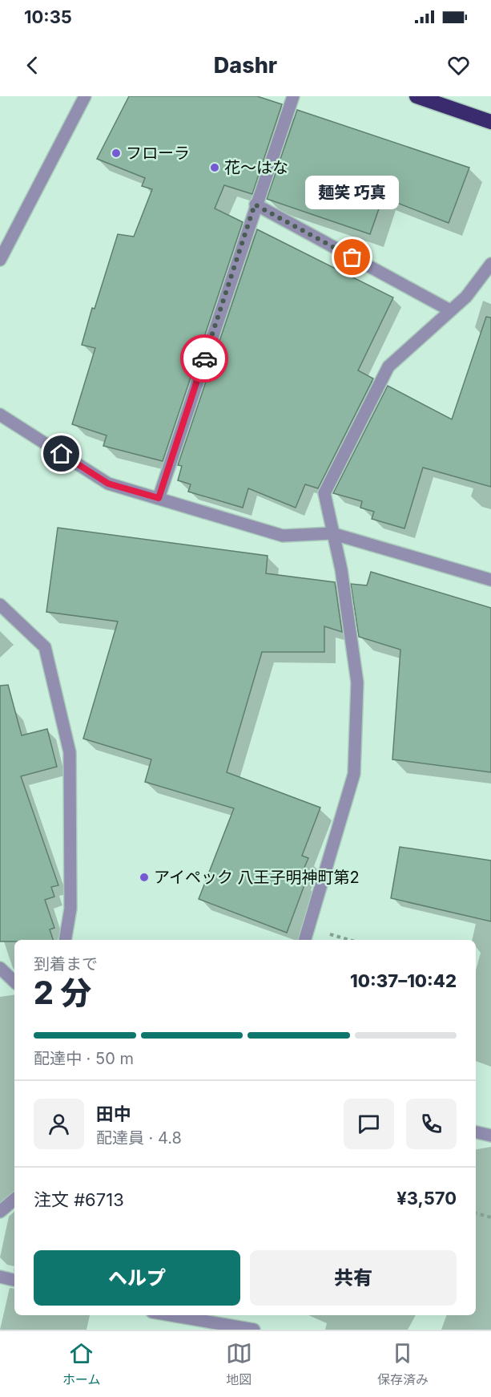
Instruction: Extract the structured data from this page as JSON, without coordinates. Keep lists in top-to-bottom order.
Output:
{
  "places": [
    "フローラ",
    "花～はな",
    "麺笑 巧真",
    "アイペック 八王子明神町第2"
  ],
  "page": {
    "status": "10:35",
    "header": "Dashr",
    "bubble": "麺笑 巧真",
    "heading": ["2 分", "到着まで", "10:37–10:42"],
    "panel": [
      "田中",
      "配達員 · 4.8",
      "注文 #6713",
      "¥3,570"
    ],
    "bar": "配達中 · 50 m",
    "buttons": ["ヘルプ", "共有"],
    "tabs": ["ホーム", "地図", "保存済み"]
  }
}
